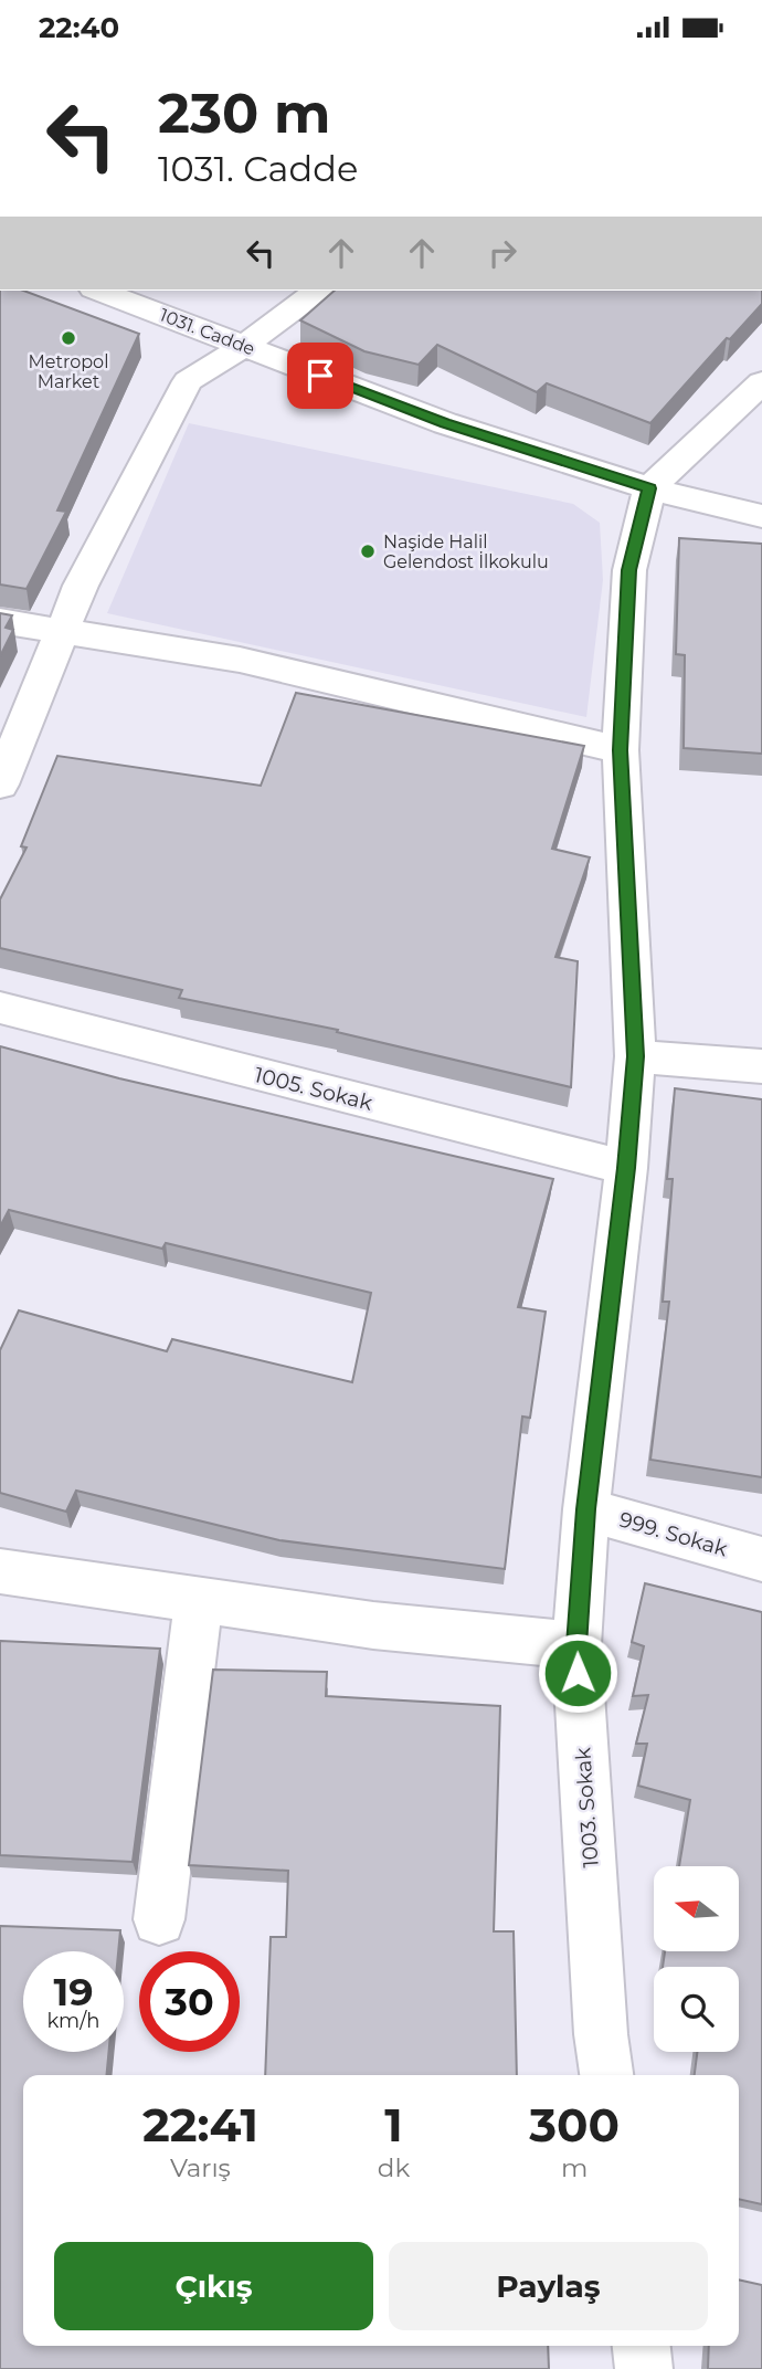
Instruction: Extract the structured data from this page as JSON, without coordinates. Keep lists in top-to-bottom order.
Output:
{
  "streets": {
    "street": [
      "1031. Cadde",
      "1005. Sokak",
      "999. Sokak",
      "1003. Sokak"
    ]
  },
  "crossings": [
    ["1031. Cadde", "1003. Sokak"],
    ["1005. Sokak", "1003. Sokak"],
    ["999. Sokak", "1003. Sokak"]
  ],
  "places": ["Metropol Market", "Naşide Halil Gelendost İlkokulu"],
  "north": "left",
  "page": {
    "status": "22:40",
    "turn": ["230 m", "1031. Cadde"],
    "speed": "19 km/h",
    "limit": "30",
    "eta": [
      "22:41",
      "Varış",
      "1",
      "dk",
      "300",
      "m"
    ],
    "buttons": ["Çıkış", "Paylaş"]
  }
}
